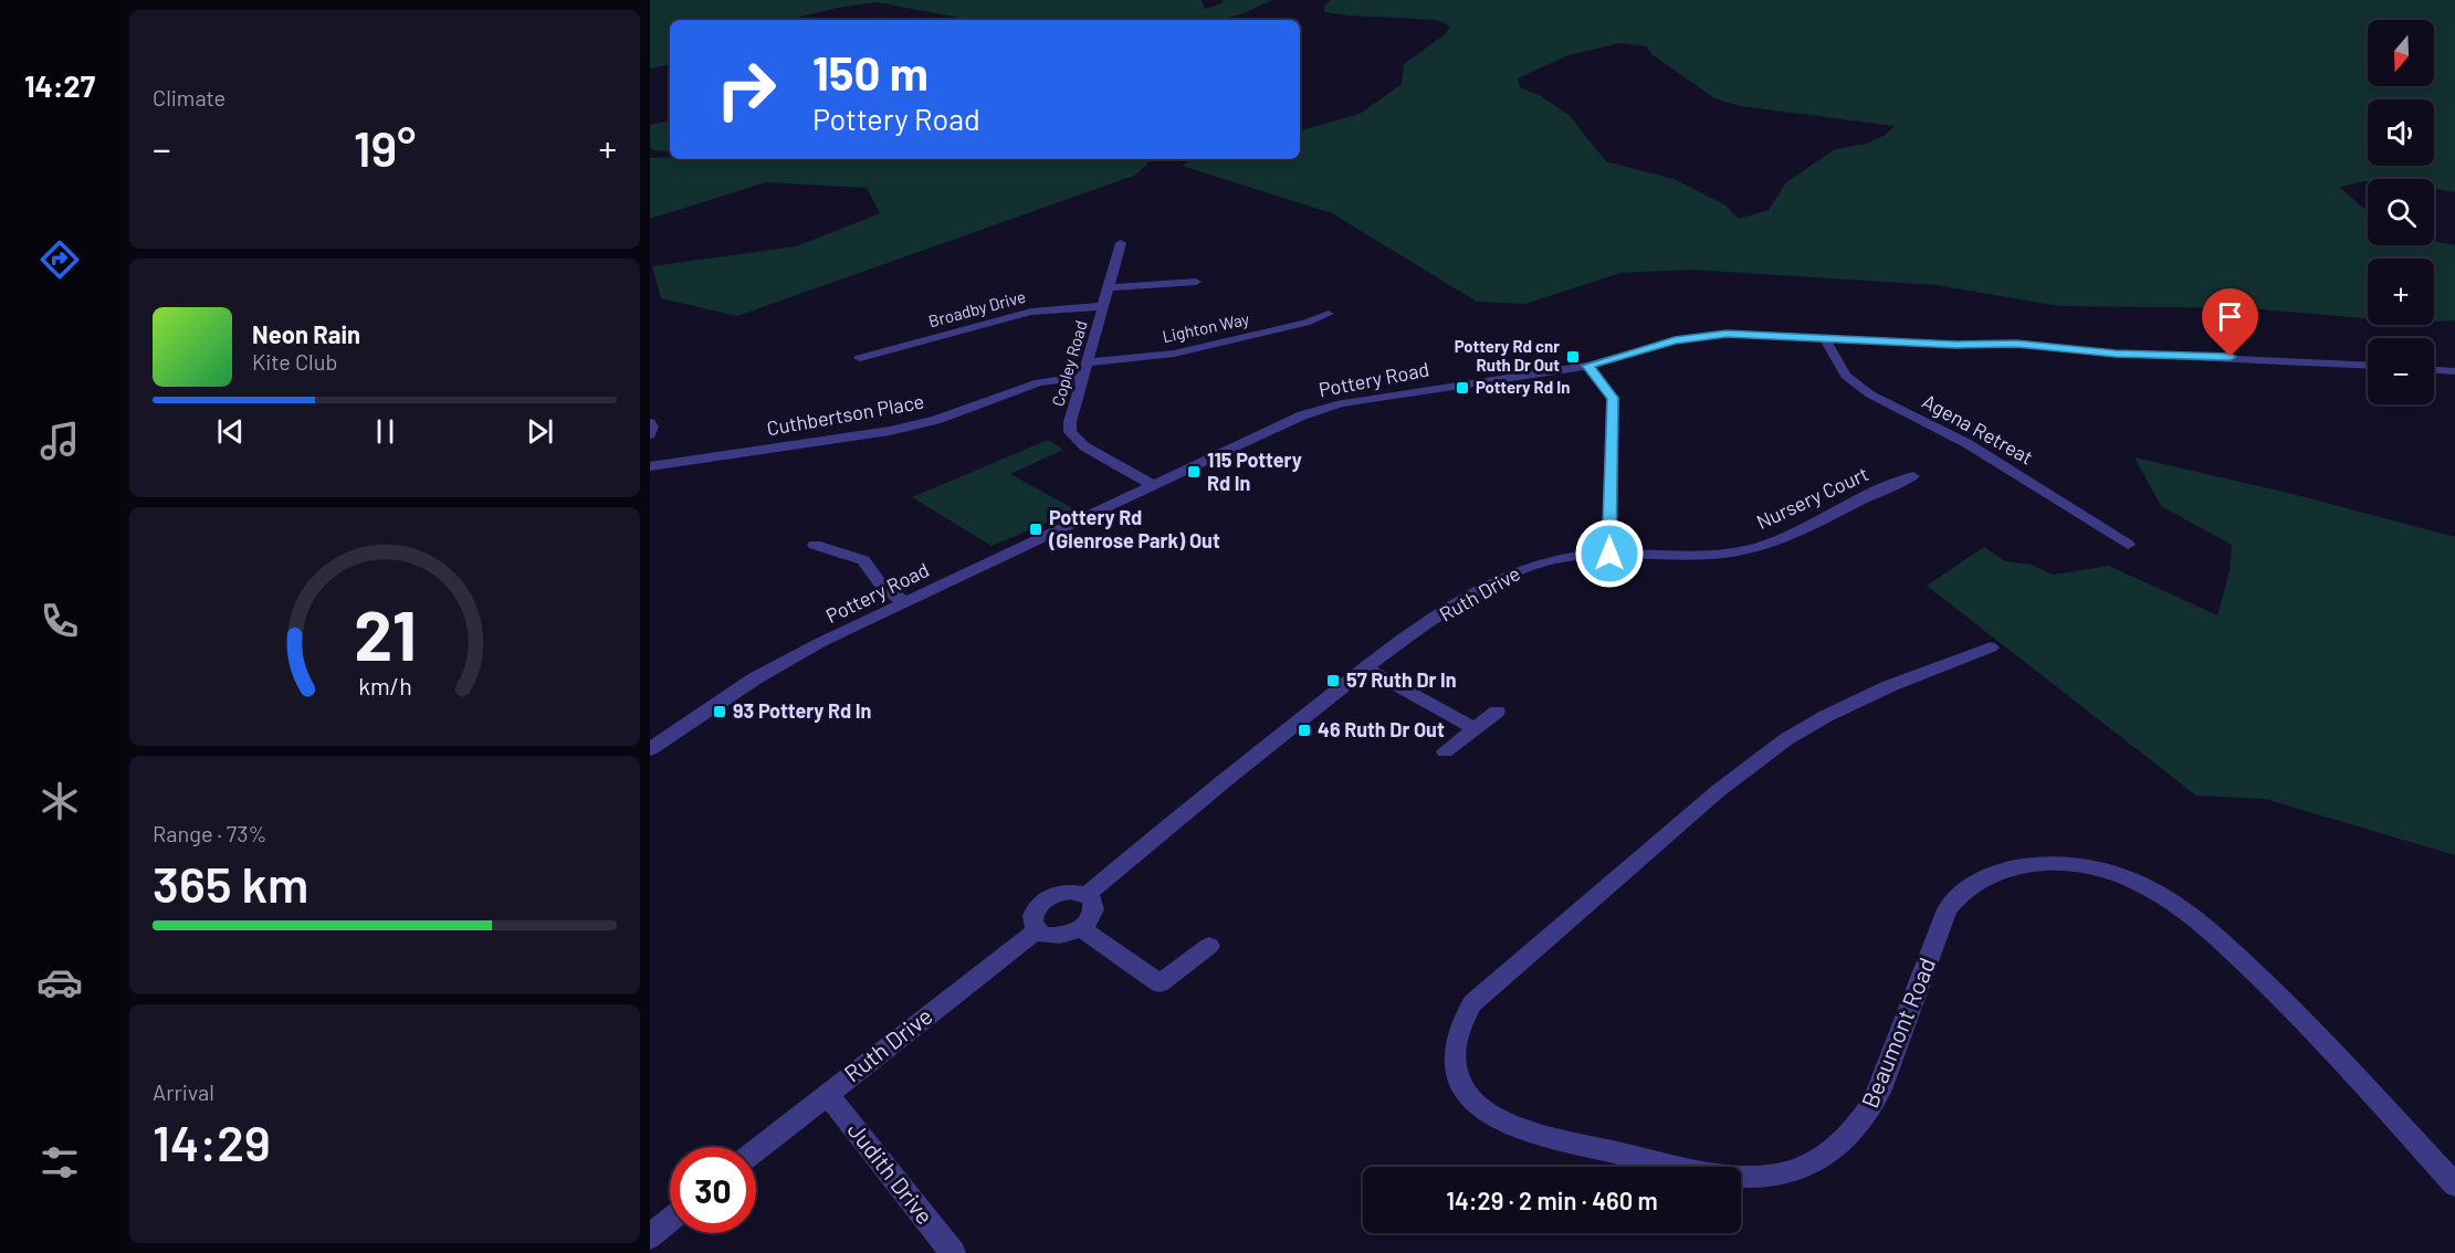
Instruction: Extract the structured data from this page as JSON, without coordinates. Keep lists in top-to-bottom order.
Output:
{
  "streets": {
    "street": [
      "Broadby Drive",
      "Lighton Way",
      "Copley Road",
      "Pottery Road",
      "Cuthbertson Place",
      "Agena Retreat",
      "Nursery Court",
      "Ruth Drive",
      "Beaumont Road",
      "Judith Drive"
    ]
  },
  "crossings": [
    ["Broadby Drive", "Copley Road"],
    ["Lighton Way", "Copley Road"],
    ["Copley Road", "Pottery Road"],
    ["Copley Road", "Cuthbertson Place"],
    ["Pottery Road", "Agena Retreat"],
    ["Nursery Court", "Ruth Drive"],
    ["Ruth Drive", "Judith Drive"]
  ],
  "places": {
    "transit": [
      "Pottery Rd cnr Ruth Dr Out",
      "Pottery Rd In",
      "115 Pottery Rd In",
      "Pottery Rd (Glenrose Park) Out",
      "57 Ruth Dr In",
      "93 Pottery Rd In",
      "46 Ruth Dr Out"
    ]
  },
  "north": "bottom",
  "page": {
    "tabs": "14:27",
    "tile": [
      "Climate",
      ["Range · 73%", "365 km"],
      ["Arrival", "14:29"]
    ],
    "map_buttons": ["+", "−"],
    "turn": ["150 m", "Pottery Road"],
    "heat": ["−", "19°", "+"],
    "song": ["Neon Rain", "Kite Club"],
    "limit": "30",
    "trip": "14:29 · 2 min · 460 m",
    "gauge": ["21", "km/h"]
  }
}
